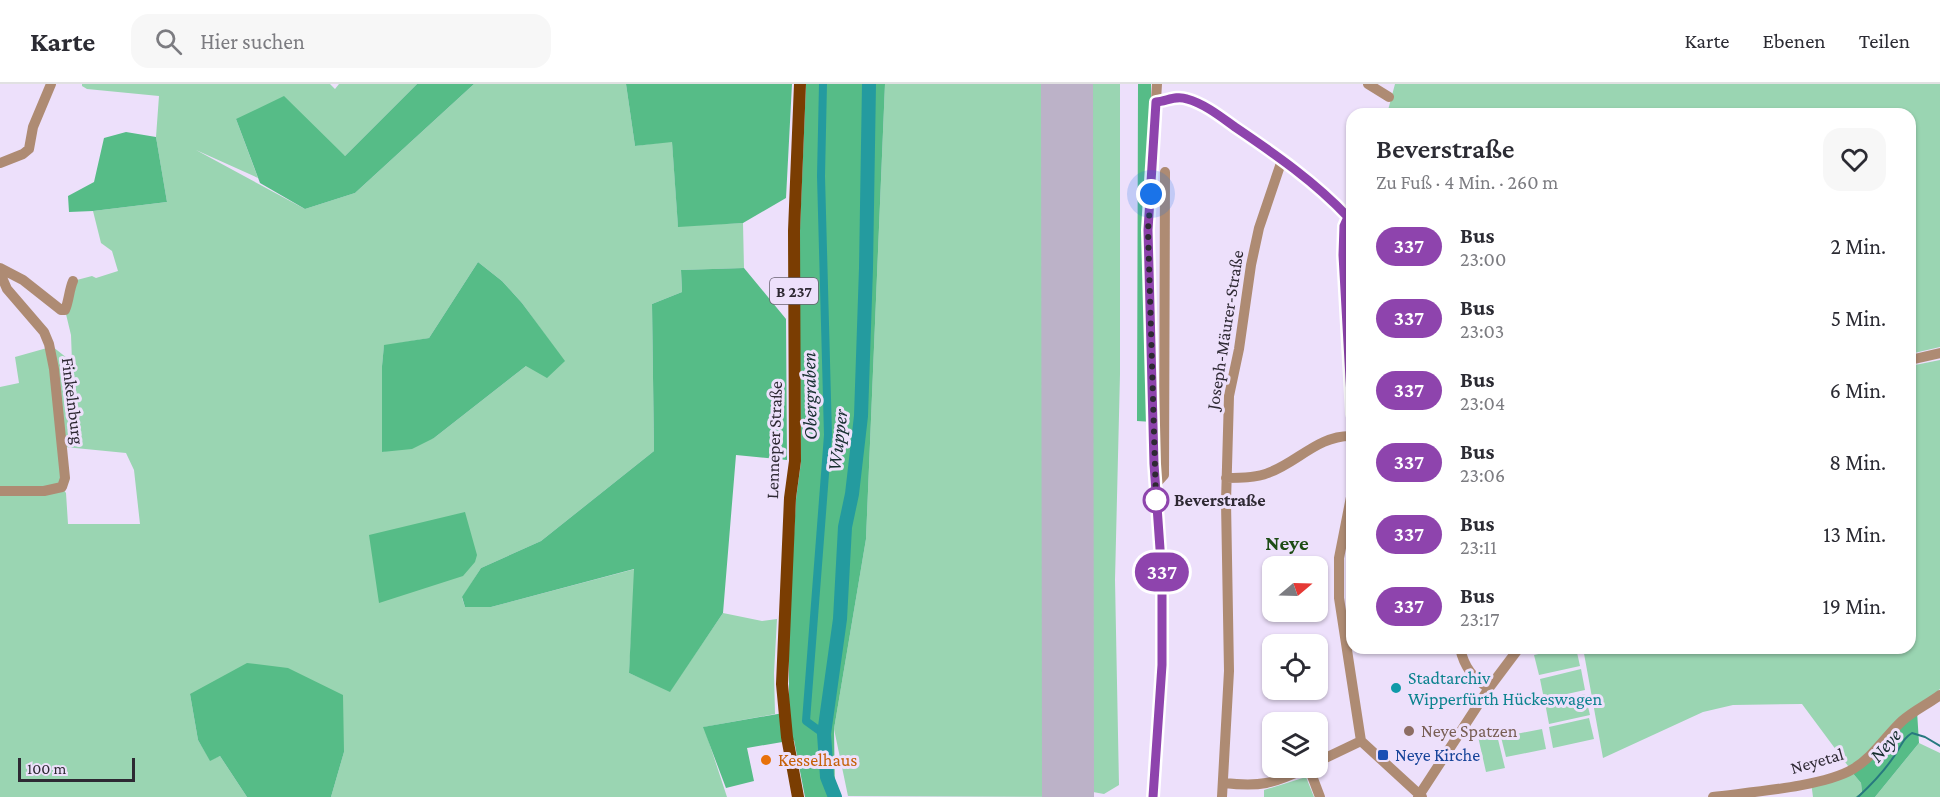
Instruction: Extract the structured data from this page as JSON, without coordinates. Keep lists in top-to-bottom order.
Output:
{
  "streets": {
    "main road": ["B 237", "Lenneper Straße"],
    "street": ["Joseph-Mäurer-Straße", "Finkelnburg", "Neyetal"]
  },
  "districts": ["Neye"],
  "water": ["Obergraben", "Wupper", "Neye"],
  "places": {
    "other": [
      "Beverstraße",
      "Stadtarchiv Wipperfürth Hückeswagen",
      "Neye Spatzen",
      "Kesselhaus"
    ],
    "transit": ["Neye Kirche"]
  },
  "lines": ["bus line 337"],
  "scale_bar": "100 m",
  "north": "right",
  "page": {
    "header": "Karte",
    "search": "Hier suchen",
    "nav": ["Karte", "Ebenen", "Teilen"],
    "on_map": "337",
    "heading": ["Beverstraße", "Zu Fuß · 4 Min. · 260 m"],
    "list": [
      {
        "mark": "337",
        "name": "Bus",
        "note": "23:00",
        "value": "2 Min."
      },
      {
        "mark": "337",
        "name": "Bus",
        "note": "23:03",
        "value": "5 Min."
      },
      {
        "mark": "337",
        "name": "Bus",
        "note": "23:04",
        "value": "6 Min."
      },
      {
        "mark": "337",
        "name": "Bus",
        "note": "23:06",
        "value": "8 Min."
      },
      {
        "mark": "337",
        "name": "Bus",
        "note": "23:11",
        "value": "13 Min."
      },
      {
        "mark": "337",
        "name": "Bus",
        "note": "23:17",
        "value": "19 Min."
      }
    ],
    "scale": "100 m"
  }
}
